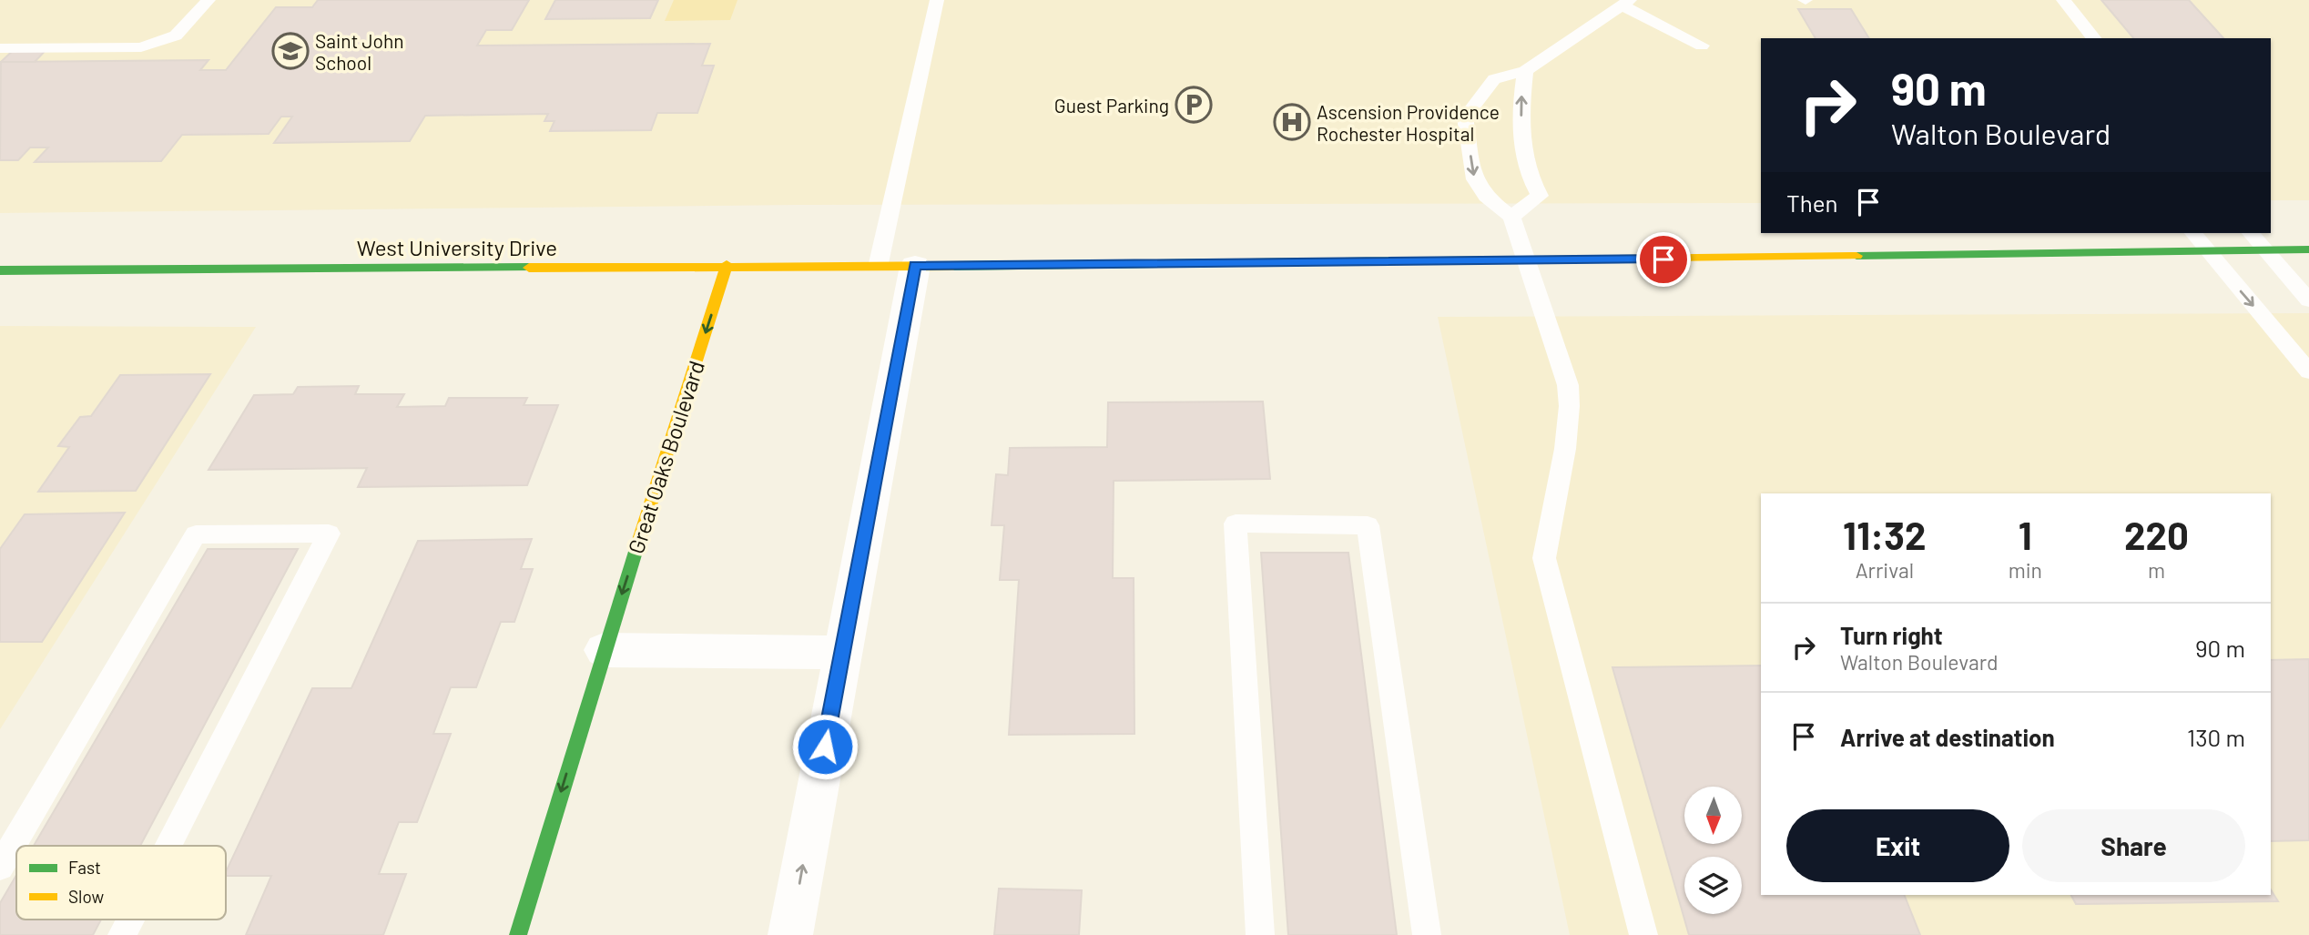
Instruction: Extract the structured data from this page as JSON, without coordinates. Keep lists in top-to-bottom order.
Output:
{
  "streets": {
    "main road": ["West University Drive", "Great Oaks Boulevard"]
  },
  "crossings": [
    ["West University Drive", "Great Oaks Boulevard"]
  ],
  "one_way": ["Great Oaks Boulevard"],
  "places": {
    "school or university": ["Saint John School"],
    "parking": ["Guest Parking"],
    "hospital": ["Ascension Providence Rochester Hospital"]
  },
  "legend": ["Fast", "Slow"],
  "north": "bottom",
  "page": {
    "turn": ["90 m", "Walton Boulevard"],
    "then": "Then",
    "eta": [
      "11:32",
      "Arrival",
      "1",
      "min",
      "220",
      "m"
    ],
    "list": [
      {
        "name": "Turn right",
        "note": "Walton Boulevard",
        "value": "90 m"
      },
      {
        "name": "Arrive at destination",
        "value": "130 m"
      }
    ],
    "buttons": ["Exit", "Share"]
  }
}
